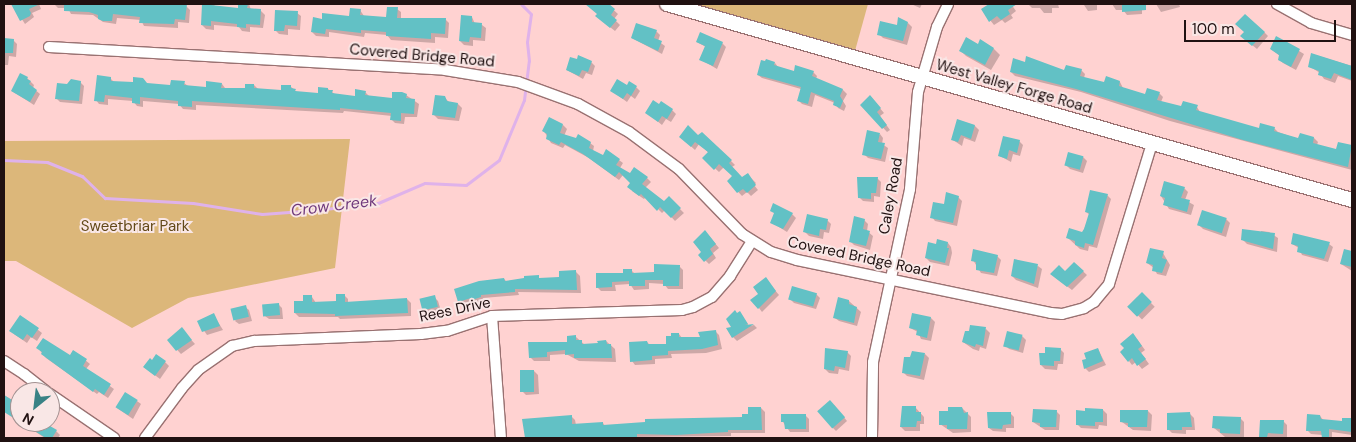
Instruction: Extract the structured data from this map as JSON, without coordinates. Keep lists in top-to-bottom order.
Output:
{
  "streets": {
    "main road": ["West Valley Forge Road"],
    "street": ["Covered Bridge Road", "Caley Road", "Rees Drive"]
  },
  "crossings": [
    ["Covered Bridge Road", "West Valley Forge Road"],
    ["Covered Bridge Road", "Caley Road"],
    ["Covered Bridge Road", "Rees Drive"],
    ["West Valley Forge Road", "Caley Road"]
  ],
  "water": ["Crow Creek"],
  "parks": ["Sweetbriar Park"],
  "scale_bar": "100 m",
  "north": "bottom left"
}
